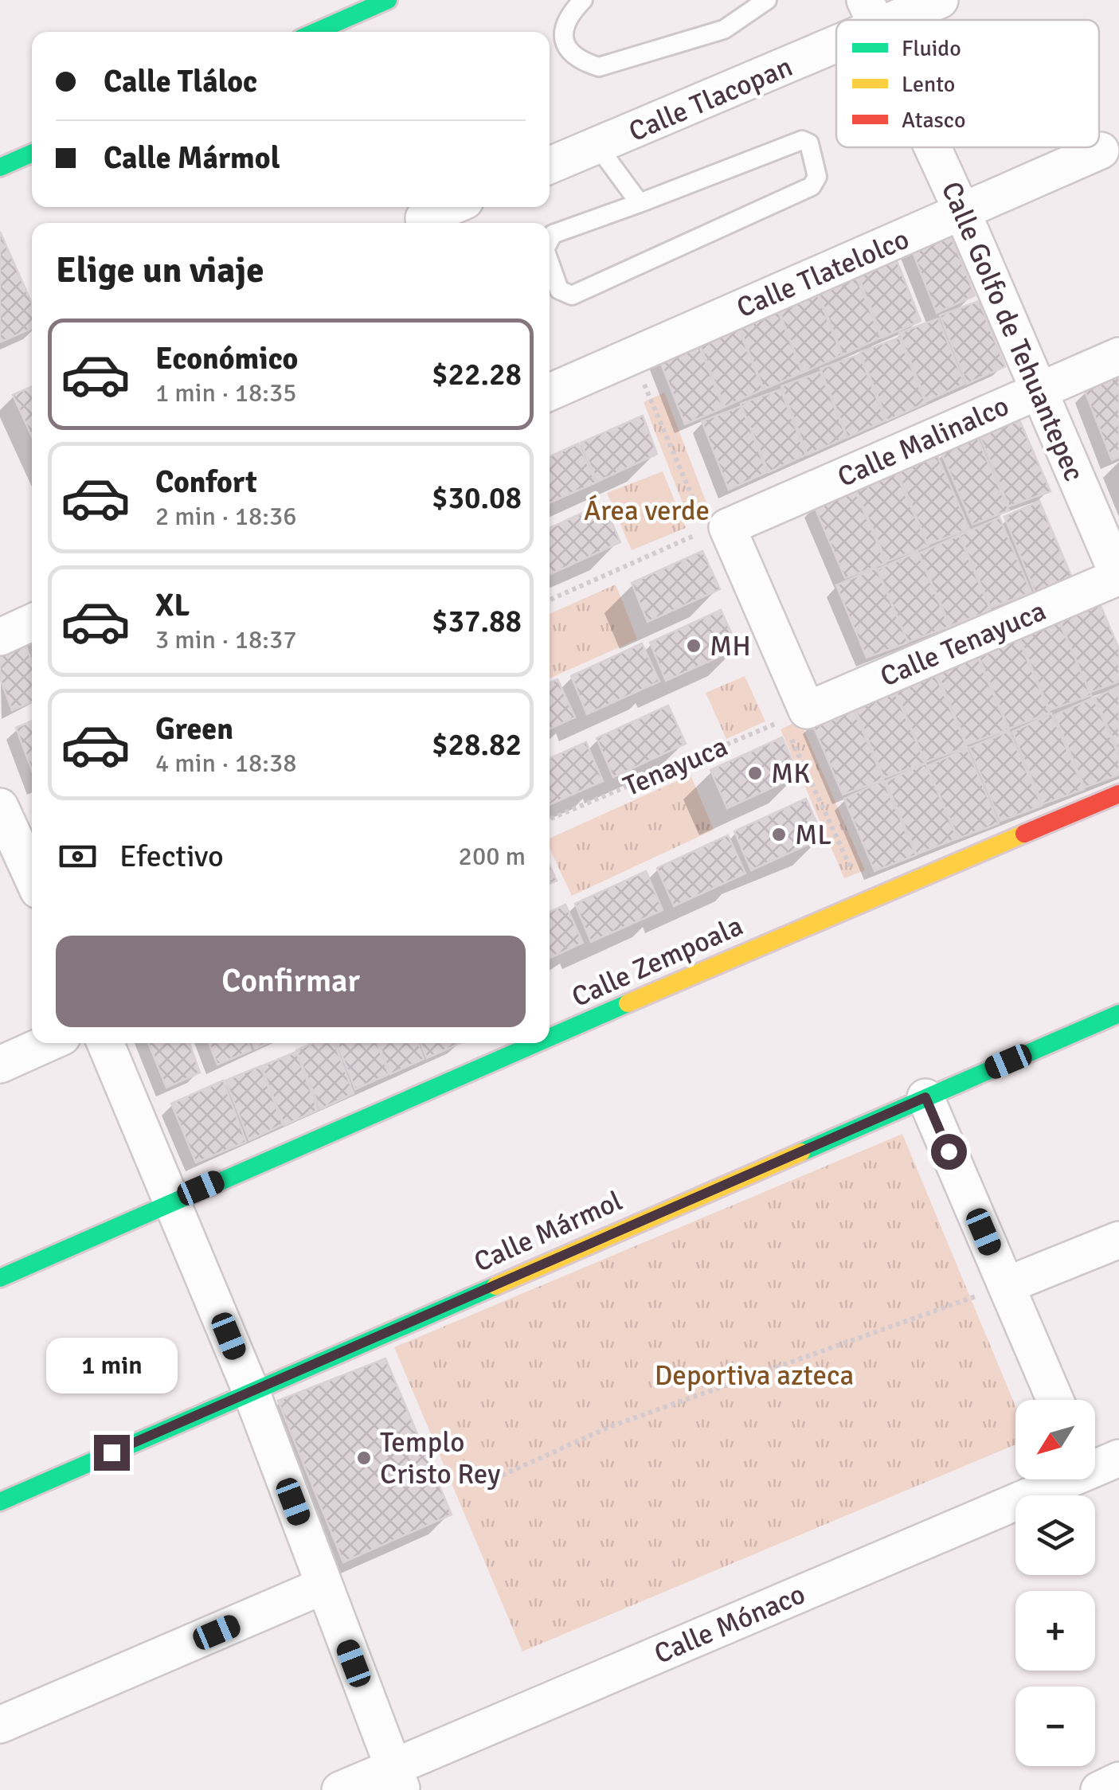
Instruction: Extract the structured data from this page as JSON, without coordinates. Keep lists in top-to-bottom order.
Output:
{
  "streets": {
    "street": [
      "Calle Tlacopan",
      "Calle Tlatelolco",
      "Calle Golfo de Tehuantepec",
      "Calle Malinalco",
      "Calle Tenayuca",
      "Calle Zempoala",
      "Calle Mármol",
      "Calle Mónaco"
    ],
    "path": ["Tenayuca"]
  },
  "crossings": [
    ["Calle Tlatelolco", "Calle Golfo de Tehuantepec"],
    ["Calle Golfo de Tehuantepec", "Calle Malinalco"],
    ["Calle Golfo de Tehuantepec", "Calle Tenayuca"],
    ["Calle Tenayuca", "Tenayuca"]
  ],
  "parks": ["Área verde", "Deportiva azteca"],
  "places": [
    "MH",
    "MK",
    "ML",
    "Templo Cristo Rey"
  ],
  "legend": ["Fluido", "Lento", "Atasco"],
  "north": "bottom left",
  "page": {
    "banner": ["Calle Tláloc", "Calle Mármol"],
    "heading": "Elige un viaje",
    "list": [
      {
        "name": "Económico",
        "note": "1 min · 18:35",
        "value": "$22.28"
      },
      {
        "name": "Confort",
        "note": "2 min · 18:36",
        "value": "$30.08"
      },
      {
        "name": "XL",
        "note": "3 min · 18:37",
        "value": "$37.88"
      },
      {
        "name": "Green",
        "note": "4 min · 18:38",
        "value": "$28.82"
      }
    ],
    "pay": ["Efectivo", "200 m"],
    "buttons": "Confirmar",
    "bubble": "1 min",
    "map_buttons": ["+", "−"]
  }
}
